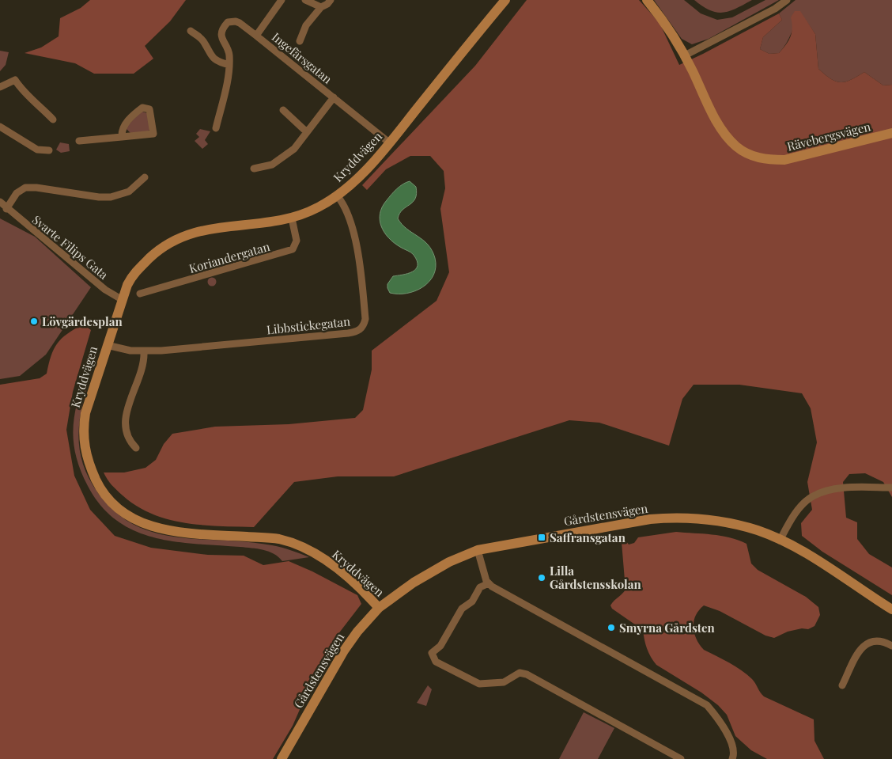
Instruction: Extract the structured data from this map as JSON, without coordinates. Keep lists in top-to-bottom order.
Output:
{
  "streets": {
    "street": [
      "Ingefärsgatan",
      "Rävebergsvägen",
      "Kryddvägen",
      "Svarte Filips Gata",
      "Koriandergatan",
      "Libbstickegatan",
      "Gårdstensvägen"
    ]
  },
  "crossings": [
    ["Ingefärsgatan", "Kryddvägen"],
    ["Kryddvägen", "Svarte Filips Gata"],
    ["Kryddvägen", "Koriandergatan"],
    ["Kryddvägen", "Libbstickegatan"],
    ["Kryddvägen", "Gårdstensvägen"]
  ],
  "places": {
    "other": ["Lövgärdesplan", "Lilla Gårdstensskolan", "Smyrna Gårdsten"],
    "transit": ["Saffransgatan"]
  }
}
